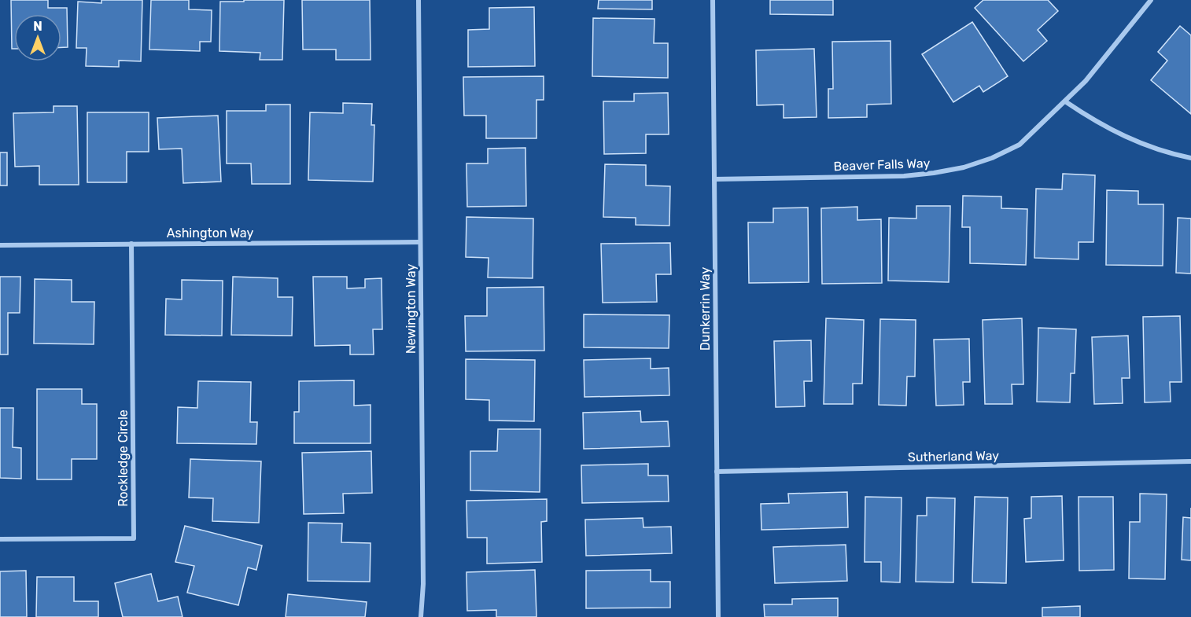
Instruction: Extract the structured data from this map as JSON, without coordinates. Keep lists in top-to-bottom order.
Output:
{
  "streets": {
    "street": [
      "Beaver Falls Way",
      "Ashington Way",
      "Newington Way",
      "Dunkerrin Way",
      "Sutherland Way",
      "Rockledge Circle"
    ]
  },
  "crossings": [
    ["Beaver Falls Way", "Dunkerrin Way"],
    ["Ashington Way", "Newington Way"],
    ["Ashington Way", "Rockledge Circle"],
    ["Dunkerrin Way", "Sutherland Way"]
  ],
  "north": "top"
}
